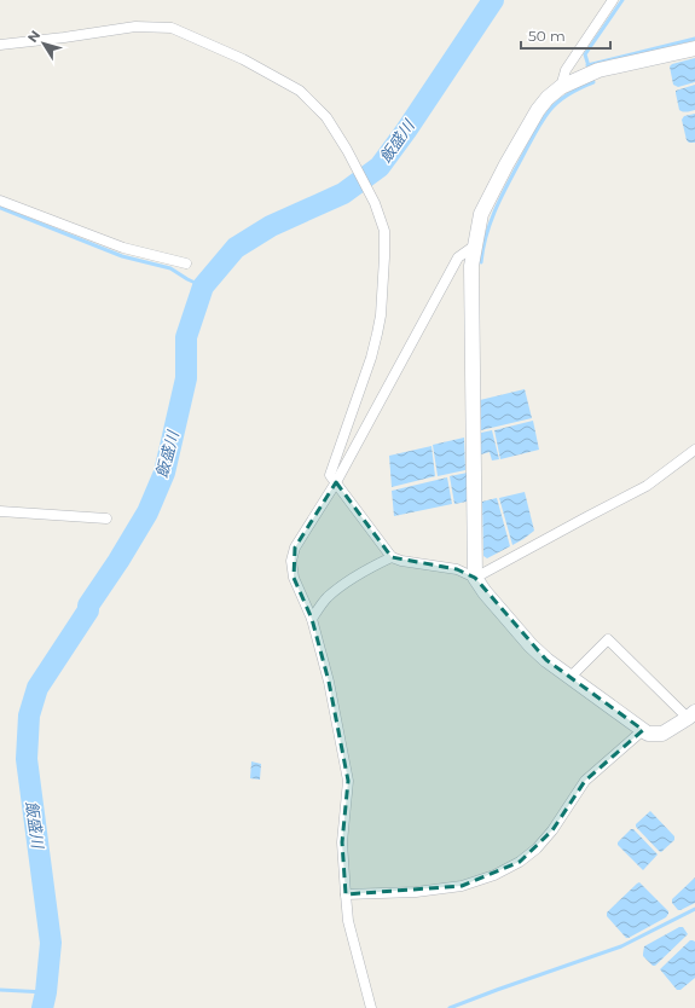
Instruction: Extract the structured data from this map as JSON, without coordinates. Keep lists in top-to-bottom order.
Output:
{
  "water": ["飯盛川"],
  "scale_bar": "50 m",
  "north": "top left"
}
